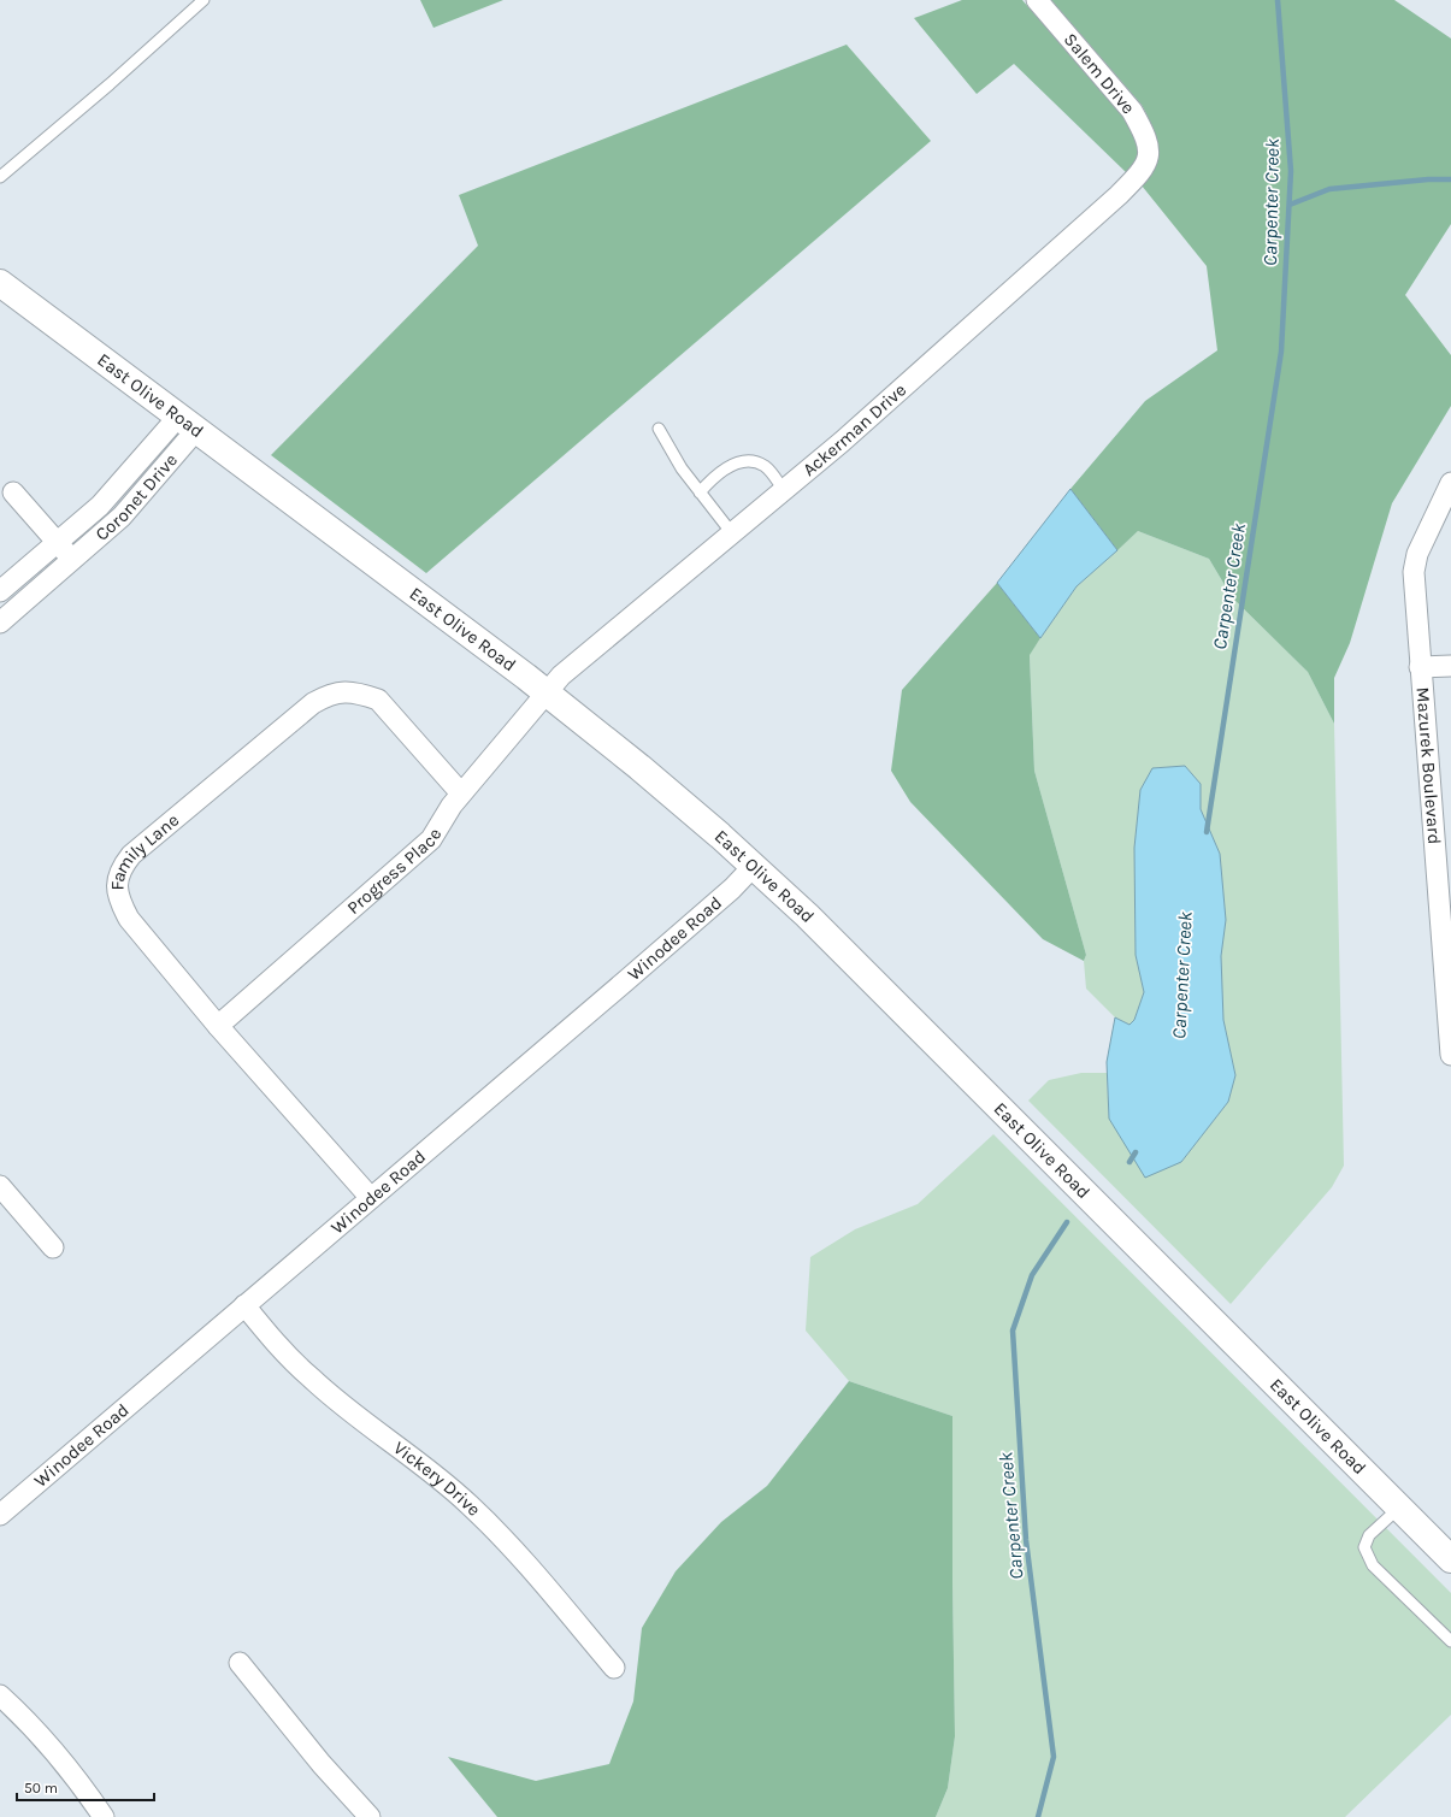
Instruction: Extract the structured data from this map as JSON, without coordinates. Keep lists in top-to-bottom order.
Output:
{
  "streets": {
    "street": [
      "Salem Drive",
      "East Olive Road",
      "Ackerman Drive",
      "Coronet Drive",
      "Mazurek Boulevard",
      "Family Lane",
      "Progress Place",
      "Winodee Road",
      "Vickery Drive"
    ]
  },
  "crossings": [
    ["Salem Drive", "Ackerman Drive"],
    ["East Olive Road", "Ackerman Drive"],
    ["East Olive Road", "Coronet Drive"],
    ["East Olive Road", "Progress Place"],
    ["East Olive Road", "Winodee Road"],
    ["Ackerman Drive", "Progress Place"],
    ["Family Lane", "Progress Place"],
    ["Family Lane", "Winodee Road"],
    ["Winodee Road", "Vickery Drive"]
  ],
  "water": ["Carpenter Creek"],
  "scale_bar": "50 m"
}
